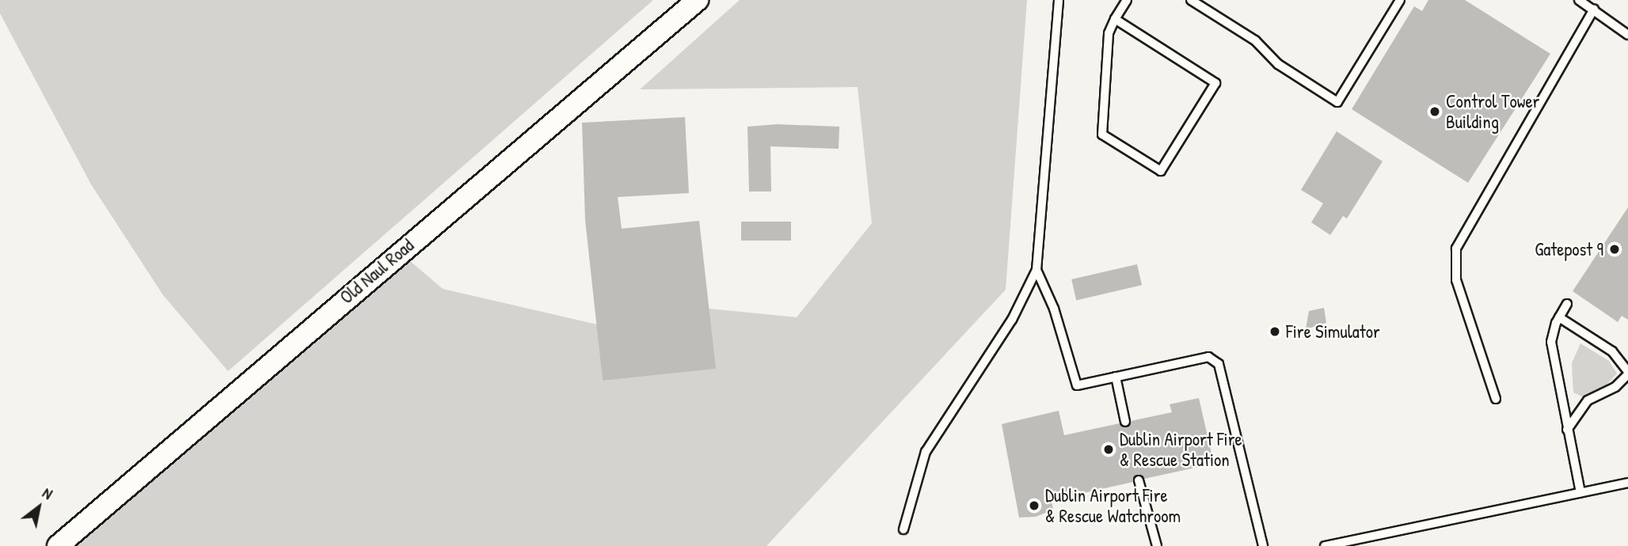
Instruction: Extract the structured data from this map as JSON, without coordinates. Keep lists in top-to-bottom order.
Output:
{
  "streets": {
    "main road": ["Old Naul Road"]
  },
  "places": [
    "Control Tower Building",
    "Gatepost 9",
    "Fire Simulator",
    "Dublin Airport Fire & Rescue Station",
    "Dublin Airport Fire & Rescue Watchroom"
  ],
  "north": "top right"
}
